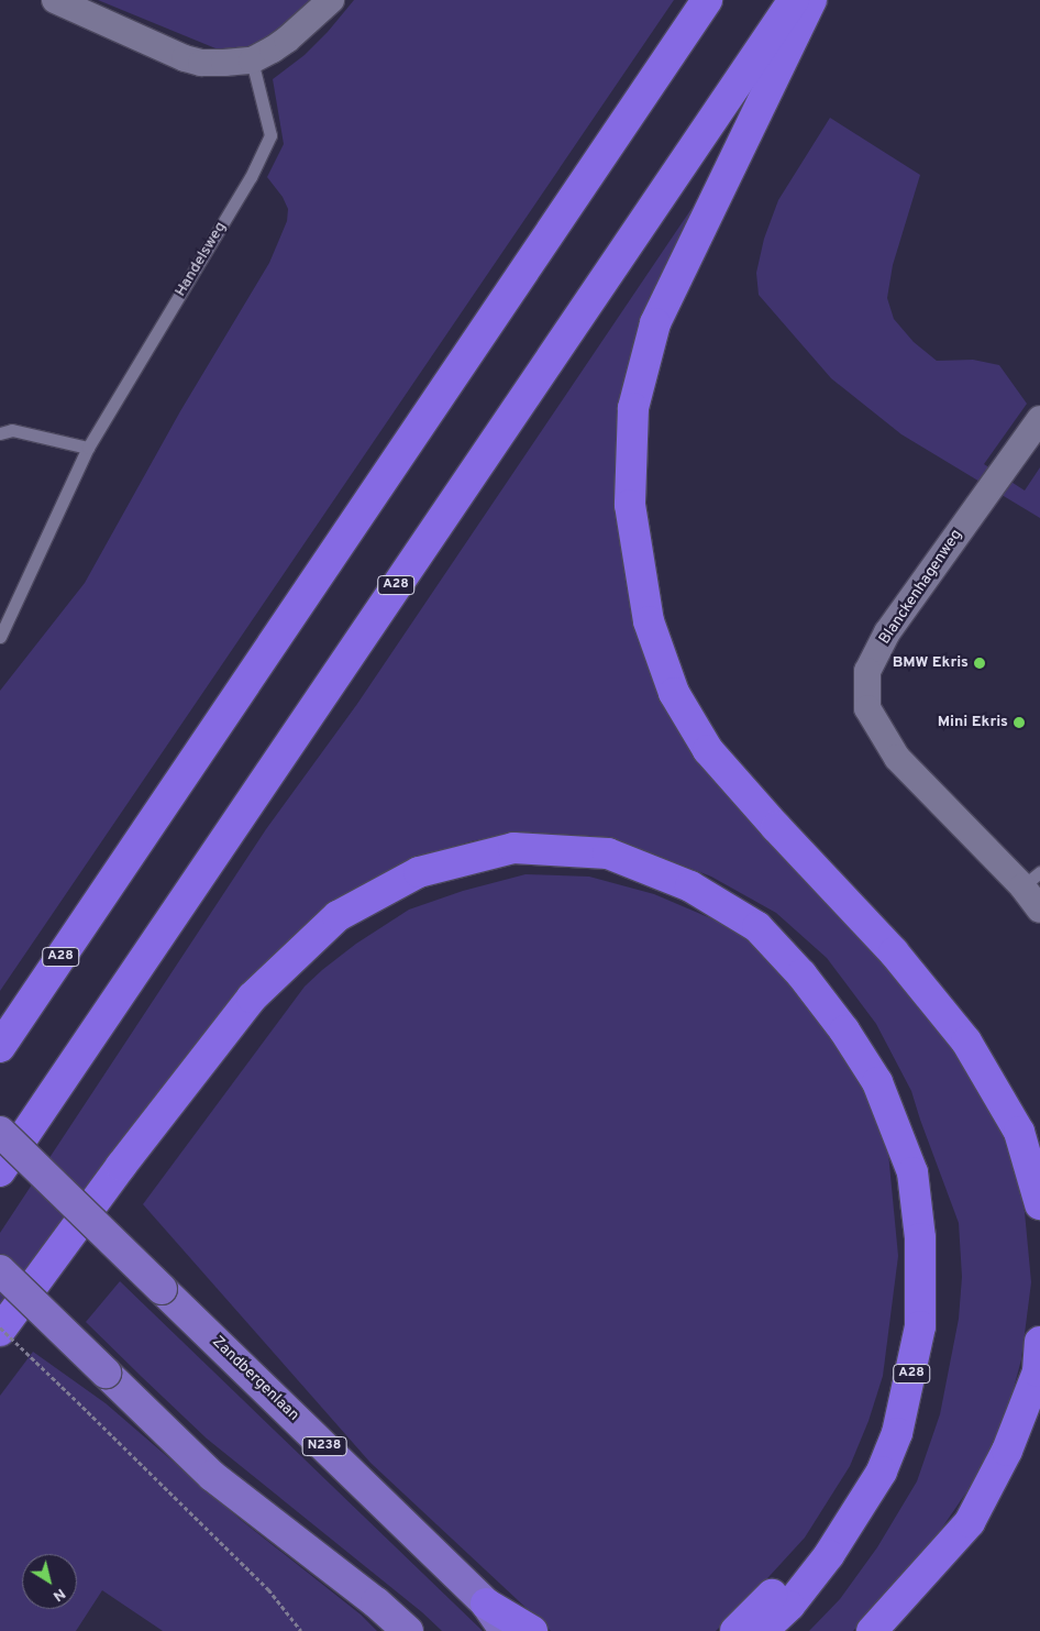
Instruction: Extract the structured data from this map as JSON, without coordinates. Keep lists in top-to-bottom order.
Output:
{
  "streets": {
    "highway": ["A28"],
    "main road": ["Zandbergenlaan", "N238"],
    "street": ["Blanckenhagenweg"],
    "lane": ["Handelsweg"]
  },
  "places": ["BMW Ekris", "Mini Ekris"],
  "north": "bottom right"
}
